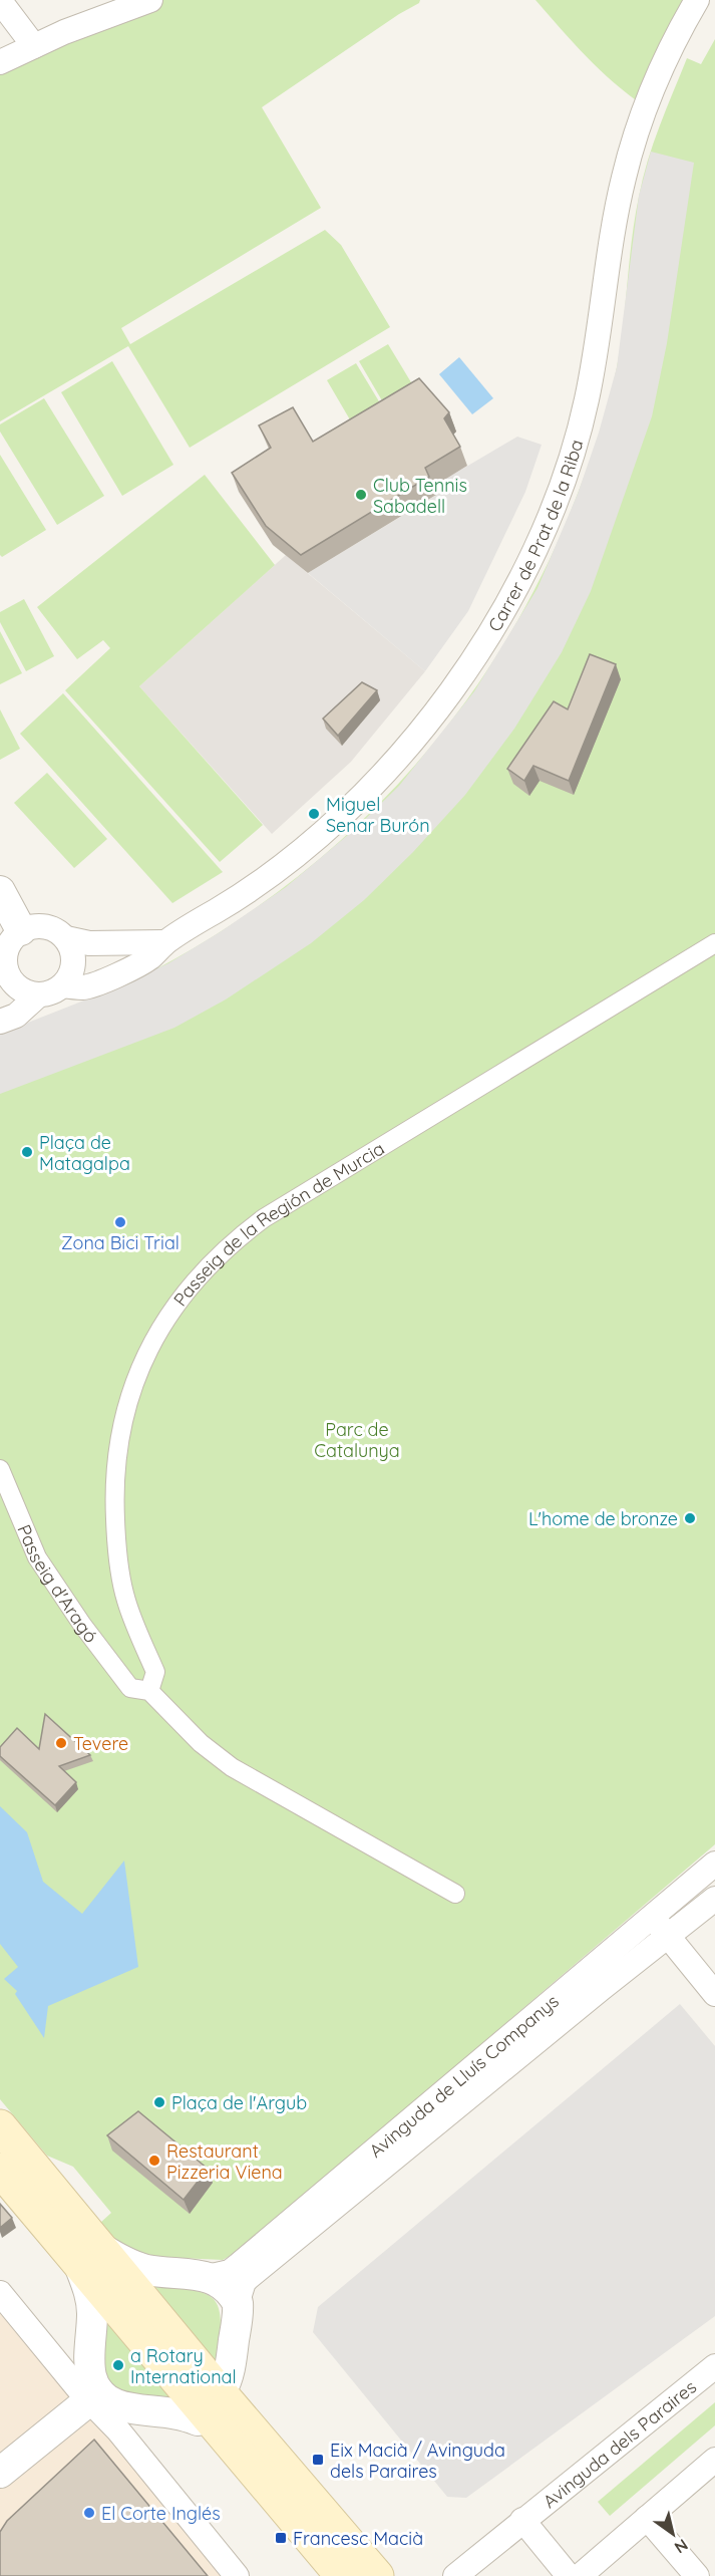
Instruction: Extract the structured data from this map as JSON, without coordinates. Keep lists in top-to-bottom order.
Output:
{
  "streets": {
    "street": [
      "Carrer de Prat de la Riba",
      "Passeig de la Región de Murcia",
      "Passeig d'Aragó",
      "Avinguda de Lluís Companys",
      "Avinguda dels Paraires"
    ]
  },
  "crossings": [
    ["Passeig de la Región de Murcia", "Passeig d'Aragó"]
  ],
  "parks": ["Parc de Catalunya"],
  "places": {
    "other": [
      "Club Tennis Sabadell",
      "Miguel Senar Burón",
      "Plaça de Matagalpa",
      "Zona Bici Trial",
      "L'home de bronze",
      "Tevere",
      "Plaça de l'Argub",
      "Restaurant Pizzeria Viena",
      "a Rotary International",
      "El Corte Inglés"
    ],
    "transit": ["Eix Macià / Avinguda dels Paraires", "Francesc Macià"]
  },
  "north": "bottom right"
}
